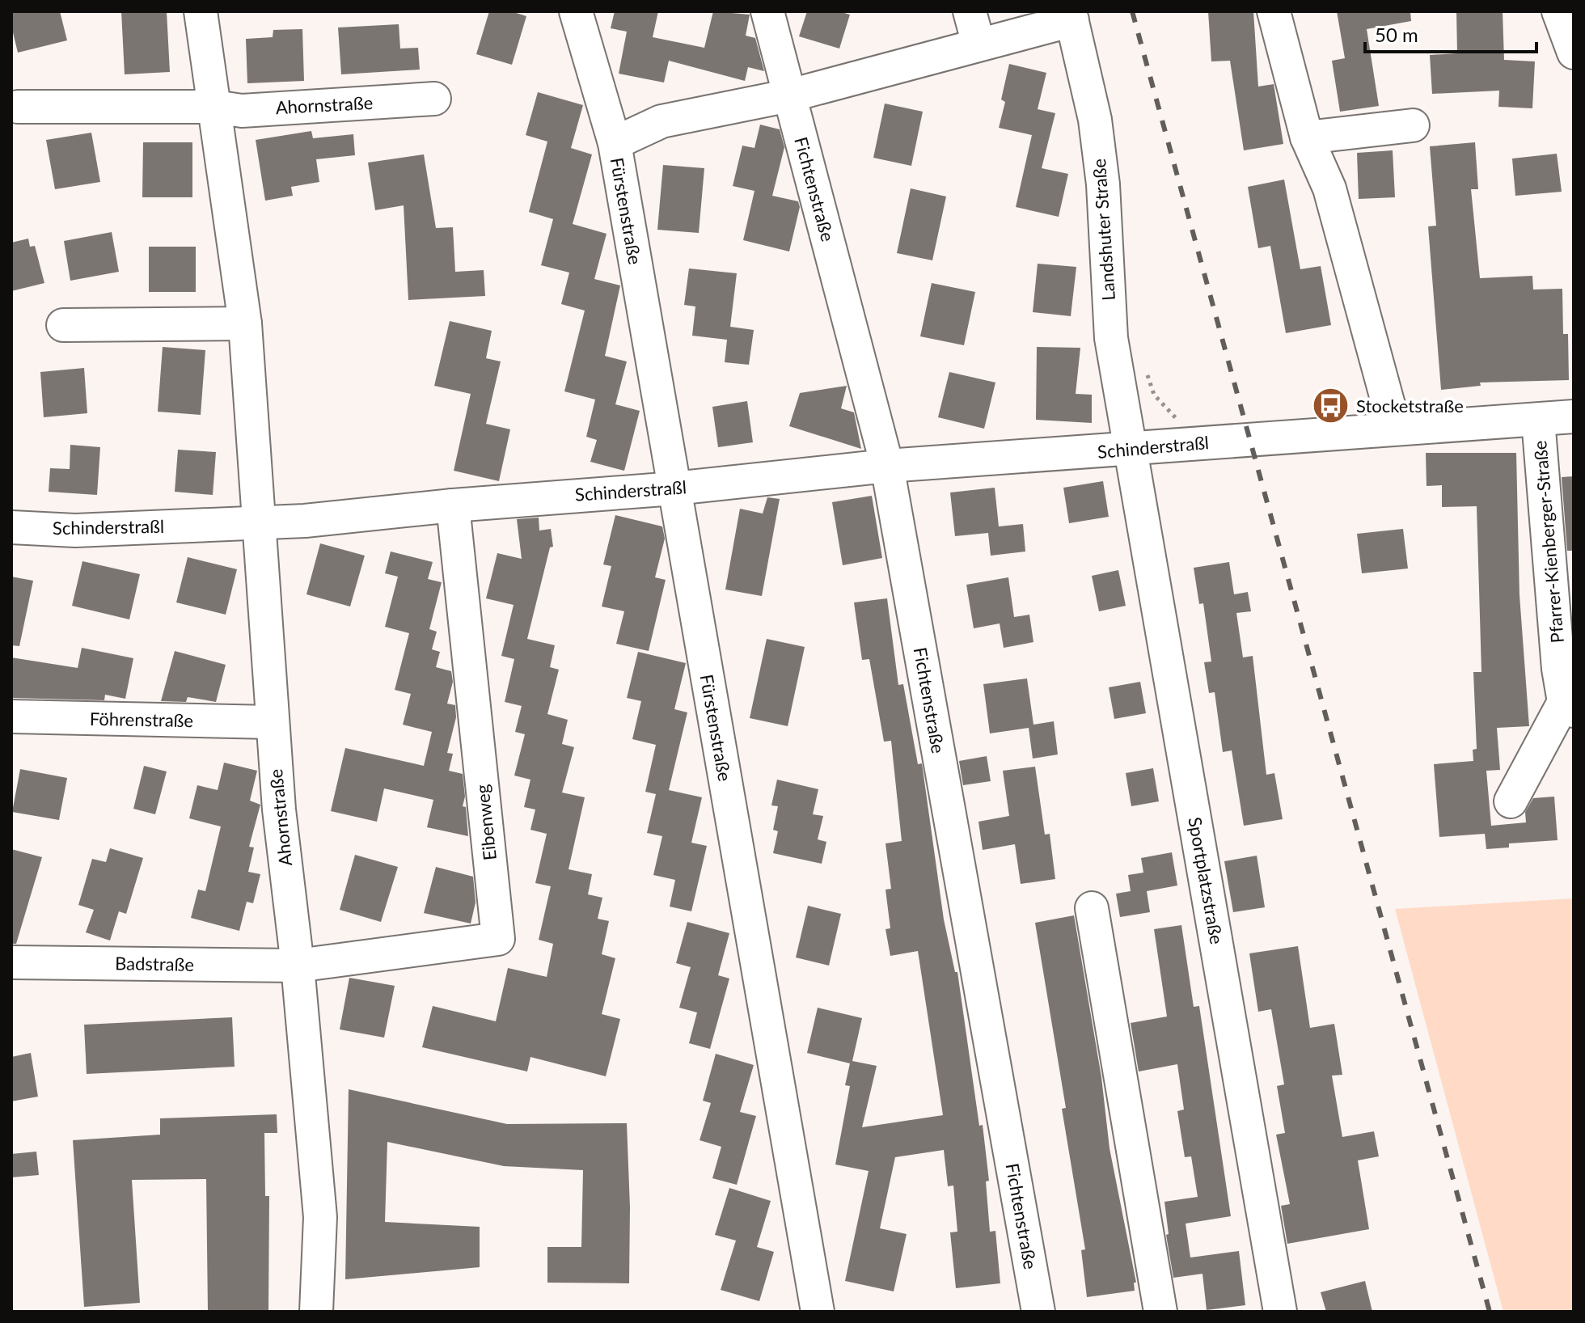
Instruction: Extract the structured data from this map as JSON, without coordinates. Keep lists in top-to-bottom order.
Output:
{
  "streets": {
    "street": [
      "Ahornstraße",
      "Fichtenstraße",
      "Fürstenstraße",
      "Landshuter Straße",
      "Schinderstraßl",
      "Pfarrer-Kienberger-Straße",
      "Föhrenstraße",
      "Eibenweg",
      "Sportplatzstraße",
      "Badstraße"
    ]
  },
  "crossings": [
    ["Ahornstraße", "Schinderstraßl"],
    ["Ahornstraße", "Föhrenstraße"],
    ["Ahornstraße", "Eibenweg"],
    ["Ahornstraße", "Badstraße"],
    ["Fichtenstraße", "Fürstenstraße"],
    ["Fichtenstraße", "Schinderstraßl"],
    ["Fürstenstraße", "Landshuter Straße"],
    ["Fürstenstraße", "Schinderstraßl"],
    ["Landshuter Straße", "Schinderstraßl"],
    ["Landshuter Straße", "Sportplatzstraße"],
    ["Schinderstraßl", "Eibenweg"],
    ["Schinderstraßl", "Sportplatzstraße"],
    ["Eibenweg", "Badstraße"]
  ],
  "places": {
    "bus stop": ["Stocketstraße"]
  },
  "scale_bar": "50 m"
}
